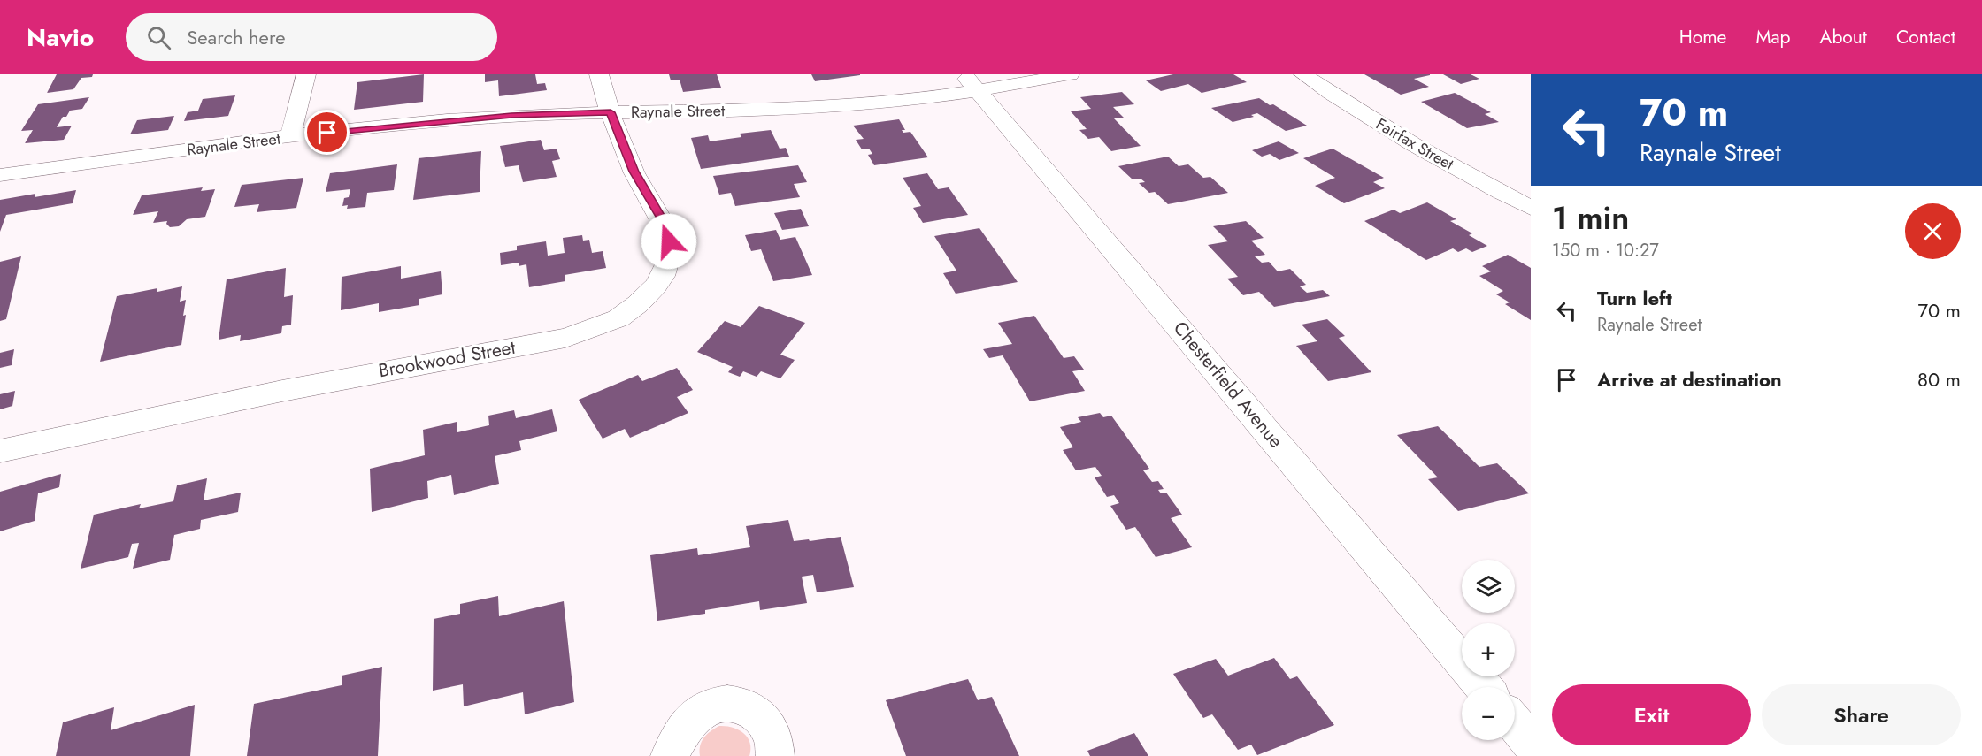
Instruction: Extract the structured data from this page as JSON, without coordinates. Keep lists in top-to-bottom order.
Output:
{
  "streets": {
    "street": [
      "Raynale Street",
      "Fairfax Street",
      "Brookwood Street",
      "Chesterfield Avenue"
    ]
  },
  "crossings": [
    ["Raynale Street", "Brookwood Street"],
    ["Raynale Street", "Chesterfield Avenue"]
  ],
  "page": {
    "header": "Navio",
    "search": "Search here",
    "nav": [
      "Home",
      "Map",
      "About",
      "Contact"
    ],
    "turn": ["70 m", "Raynale Street"],
    "heading": ["1 min", "150 m · 10:27"],
    "list": [
      {
        "name": "Turn left",
        "note": "Raynale Street",
        "value": "70 m"
      },
      {
        "name": "Arrive at destination",
        "value": "80 m"
      }
    ],
    "map_buttons": ["+", "−"],
    "buttons": ["Exit", "Share"]
  }
}
